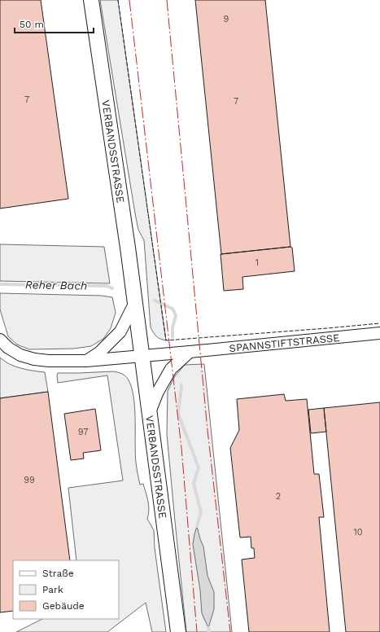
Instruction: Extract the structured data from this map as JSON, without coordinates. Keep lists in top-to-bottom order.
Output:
{
  "streets": {
    "main road": ["VERBANDSSTRASSE"],
    "street": ["SPANNSTIFTSTRASSE"]
  },
  "crossings": [
    ["VERBANDSSTRASSE", "SPANNSTIFTSTRASSE"]
  ],
  "water": ["Reher Bach"],
  "house_numbers": [
    "9",
    "7",
    "7",
    "1",
    "97",
    "99",
    "2",
    "10"
  ],
  "legend": ["Straße", "Park", "Gebäude"],
  "scale_bar": "50 m"
}
